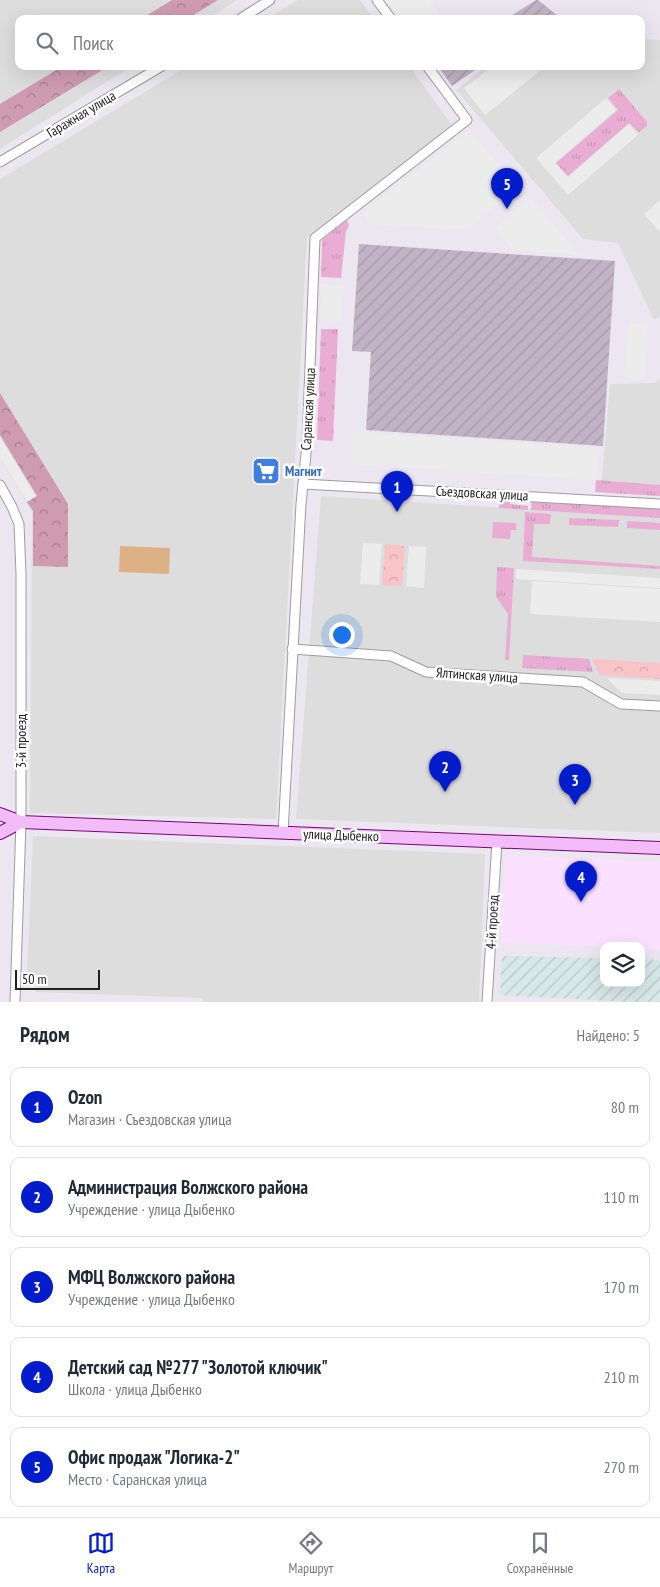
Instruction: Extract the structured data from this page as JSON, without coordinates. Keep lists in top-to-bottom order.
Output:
{
  "streets": {
    "main road": ["улица Дыбенко"],
    "street": [
      "Гаражная улица",
      "Саранская улица",
      "Съездовская улица",
      "Ялтинская улица",
      "3-й проезд",
      "4-й проезд"
    ]
  },
  "crossings": [
    ["Саранская улица", "Съездовская улица"],
    ["Саранская улица", "Ялтинская улица"],
    ["Саранская улица", "улица Дыбенко"],
    ["3-й проезд", "улица Дыбенко"],
    ["улица Дыбенко", "4-й проезд"]
  ],
  "places": {
    "supermarket": ["Магнит"]
  },
  "scale_bar": "50 m",
  "page": {
    "search": "Поиск",
    "pins": [
      "5",
      "1",
      "2",
      "3",
      "4"
    ],
    "scale": "50 m",
    "heading": ["Рядом", "Найдено: 5"],
    "list": [
      {
        "mark": "1",
        "name": "Ozon",
        "note": "Магазин · Съездовская улица",
        "value": "80 m"
      },
      {
        "mark": "2",
        "name": "Администрация Волжского района",
        "note": "Учреждение · улица Дыбенко",
        "value": "110 m"
      },
      {
        "mark": "3",
        "name": "МФЦ Волжского района",
        "note": "Учреждение · улица Дыбенко",
        "value": "170 m"
      },
      {
        "mark": "4",
        "name": "Детский сад №277 \"Золотой ключик\"",
        "note": "Школа · улица Дыбенко",
        "value": "210 m"
      },
      {
        "mark": "5",
        "name": "Офис продаж \"Логика-2\"",
        "note": "Место · Саранская улица",
        "value": "270 m"
      }
    ],
    "nav": ["Карта", "Маршрут", "Сохранённые"]
  }
}
